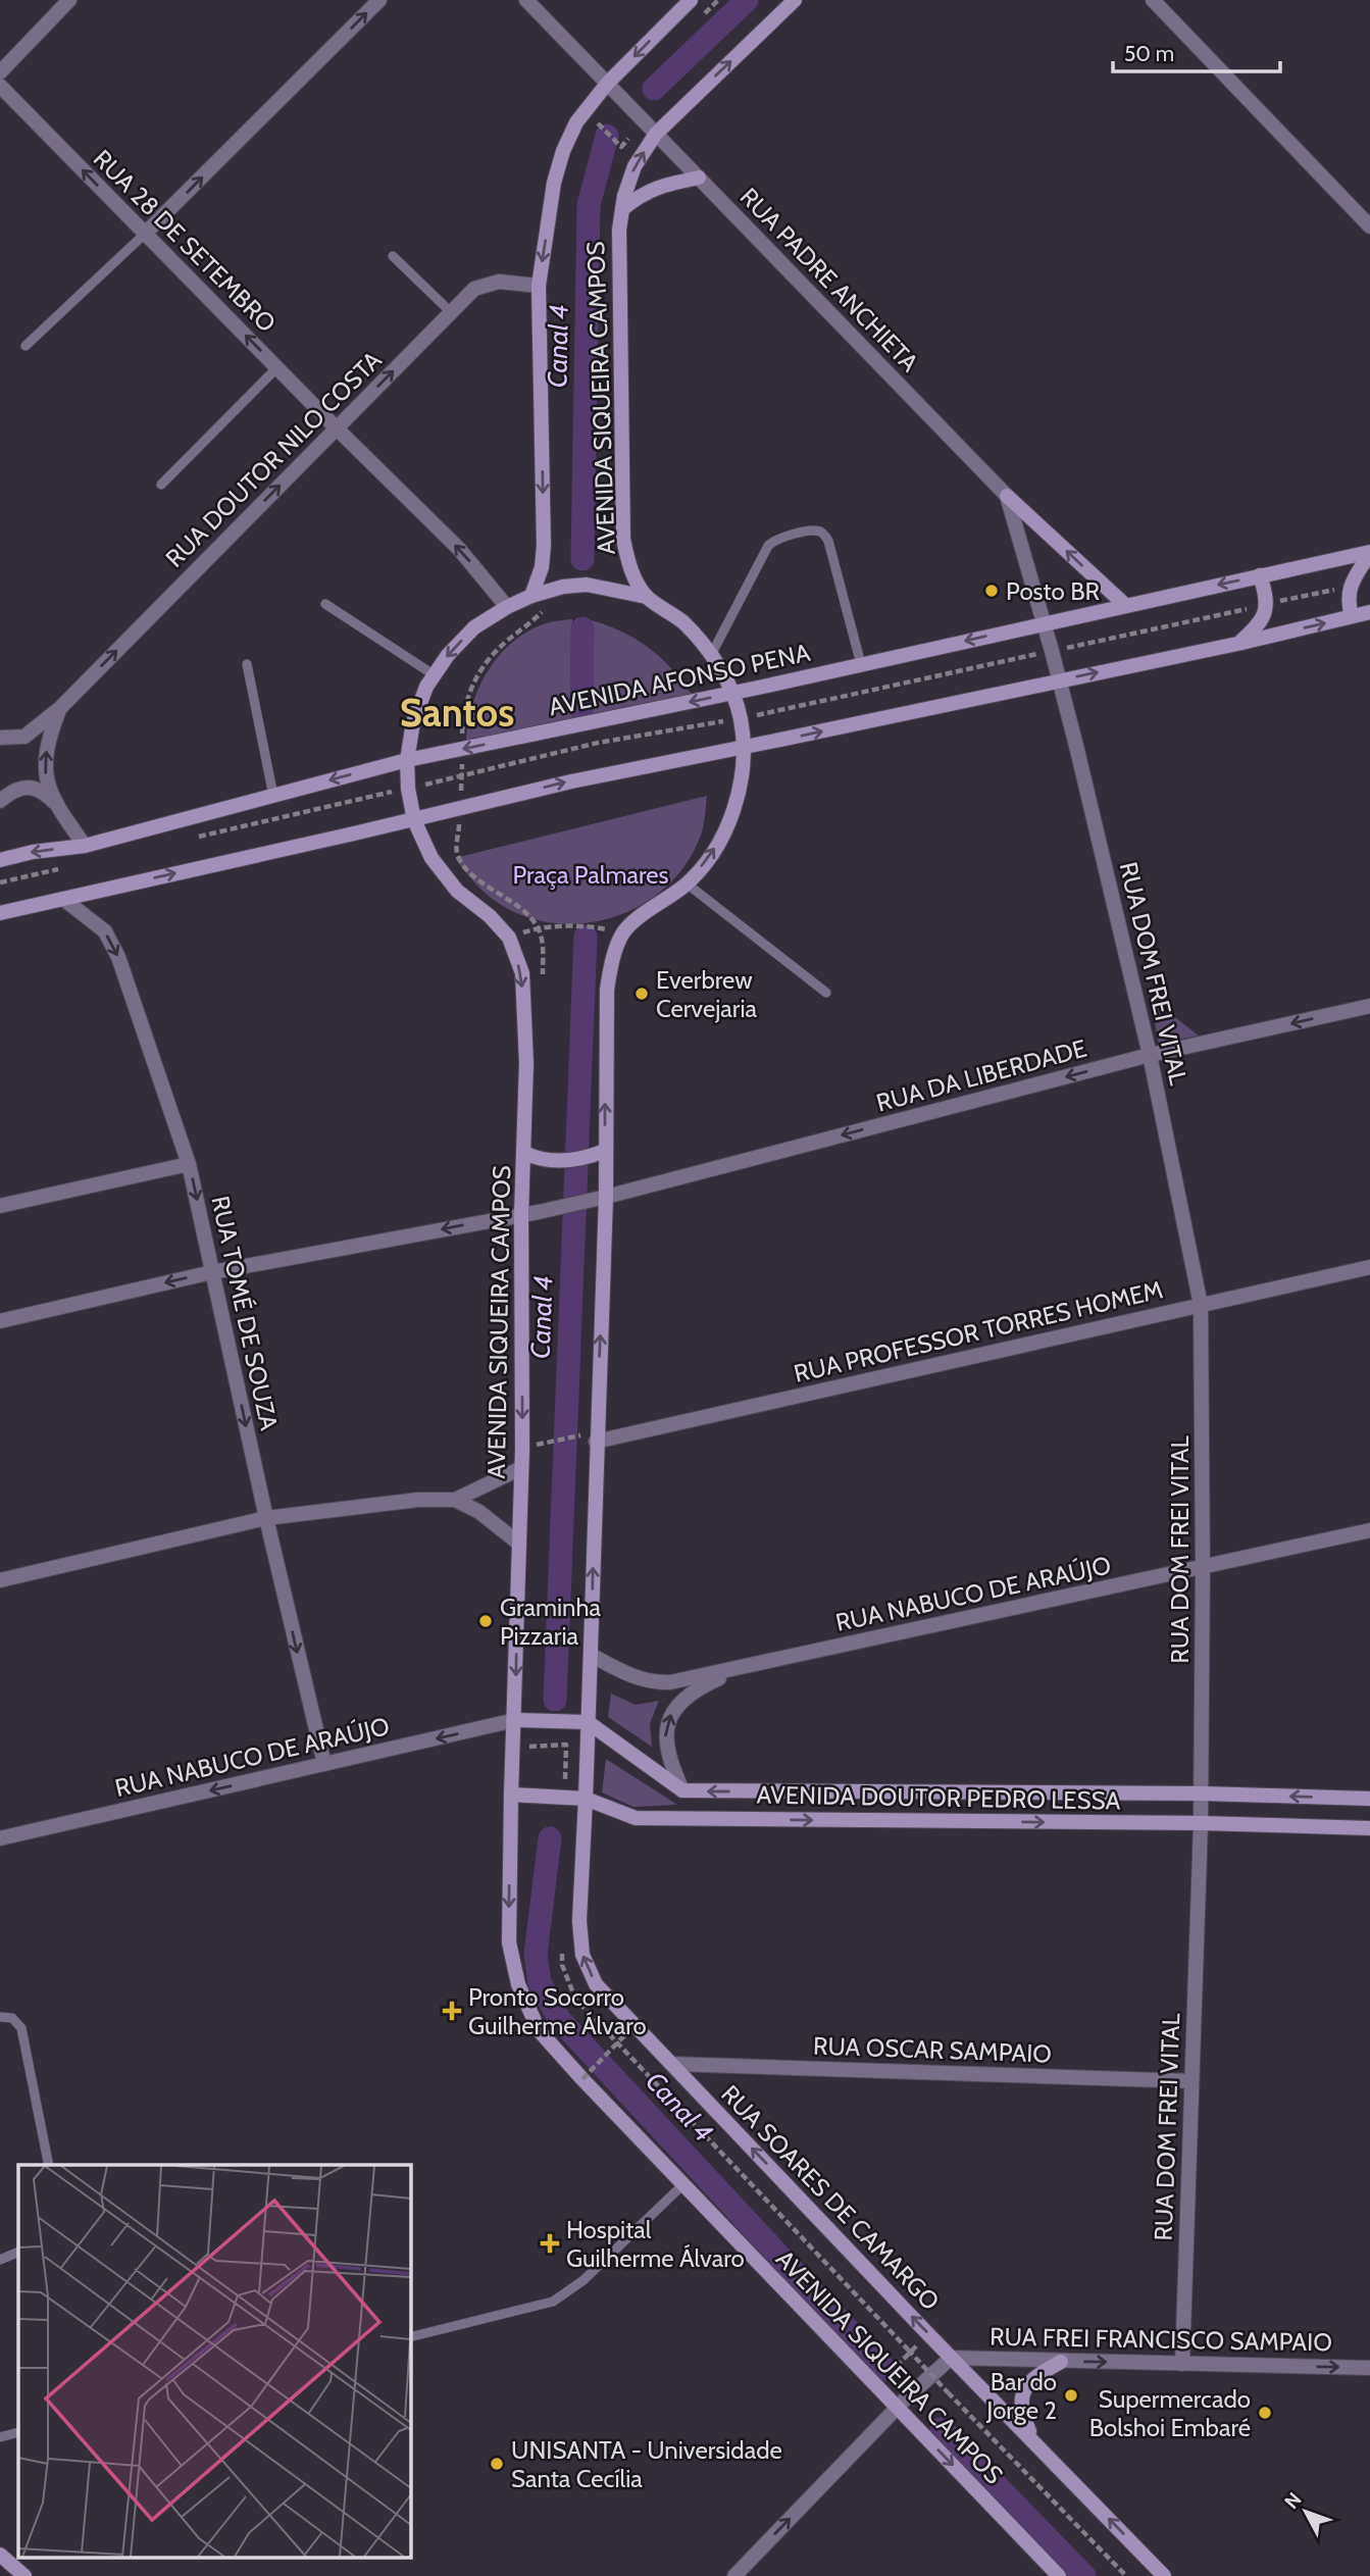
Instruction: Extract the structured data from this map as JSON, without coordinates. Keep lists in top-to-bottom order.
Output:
{
  "streets": {
    "main road": [
      "AVENIDA SIQUEIRA CAMPOS",
      "AVENIDA AFONSO PENA",
      "AVENIDA DOUTOR PEDRO LESSA",
      "RUA SOARES DE CAMARGO"
    ],
    "street": [
      "RUA 28 DE SETEMBRO",
      "RUA PADRE ANCHIETA",
      "RUA DOUTOR NILO COSTA",
      "RUA DOM FREI VITAL",
      "RUA DA LIBERDADE",
      "RUA TOMÉ DE SOUZA",
      "RUA PROFESSOR TORRES HOMEM",
      "RUA NABUCO DE ARAÚJO",
      "RUA OSCAR SAMPAIO",
      "RUA FREI FRANCISCO SAMPAIO"
    ]
  },
  "crossings": [
    ["RUA 28 DE SETEMBRO", "AVENIDA SIQUEIRA CAMPOS"],
    ["RUA 28 DE SETEMBRO", "RUA DOUTOR NILO COSTA"],
    ["RUA PADRE ANCHIETA", "AVENIDA SIQUEIRA CAMPOS"],
    ["RUA PADRE ANCHIETA", "AVENIDA AFONSO PENA"],
    ["RUA PADRE ANCHIETA", "RUA DOM FREI VITAL"],
    ["AVENIDA SIQUEIRA CAMPOS", "RUA DOUTOR NILO COSTA"],
    ["AVENIDA SIQUEIRA CAMPOS", "AVENIDA AFONSO PENA"],
    ["AVENIDA SIQUEIRA CAMPOS", "RUA DA LIBERDADE"],
    ["AVENIDA SIQUEIRA CAMPOS", "RUA PROFESSOR TORRES HOMEM"],
    ["AVENIDA SIQUEIRA CAMPOS", "RUA NABUCO DE ARAÚJO"],
    ["AVENIDA SIQUEIRA CAMPOS", "AVENIDA DOUTOR PEDRO LESSA"],
    ["AVENIDA SIQUEIRA CAMPOS", "RUA SOARES DE CAMARGO"],
    ["RUA DOM FREI VITAL", "RUA DA LIBERDADE"],
    ["RUA DOM FREI VITAL", "RUA PROFESSOR TORRES HOMEM"],
    ["RUA DOM FREI VITAL", "RUA NABUCO DE ARAÚJO"],
    ["RUA DOM FREI VITAL", "AVENIDA DOUTOR PEDRO LESSA"],
    ["RUA DOM FREI VITAL", "RUA OSCAR SAMPAIO"],
    ["RUA DOM FREI VITAL", "RUA FREI FRANCISCO SAMPAIO"],
    ["RUA TOMÉ DE SOUZA", "RUA NABUCO DE ARAÚJO"],
    ["AVENIDA DOUTOR PEDRO LESSA", "RUA SOARES DE CAMARGO"],
    ["RUA OSCAR SAMPAIO", "RUA SOARES DE CAMARGO"],
    ["RUA SOARES DE CAMARGO", "RUA FREI FRANCISCO SAMPAIO"]
  ],
  "one_way": [
    "RUA 28 DE SETEMBRO",
    "RUA DOUTOR NILO COSTA",
    "RUA DA LIBERDADE",
    "RUA TOMÉ DE SOUZA",
    "RUA NABUCO DE ARAÚJO",
    "RUA SOARES DE CAMARGO",
    "RUA FREI FRANCISCO SAMPAIO"
  ],
  "districts": ["Santos"],
  "water": ["Canal 4"],
  "parks": ["Praça Palmares"],
  "places": {
    "other": [
      "Posto BR",
      "Everbrew Cervejaria",
      "Graminha Pizzaria",
      "Bar do Jorge 2",
      "Supermercado Bolshoi Embaré",
      "UNISANTA - Universidade Santa Cecília"
    ],
    "health": ["Pronto Socorro Guilherme Álvaro", "Hospital Guilherme Álvaro"]
  },
  "scale_bar": "50 m",
  "north": "top left"
}
